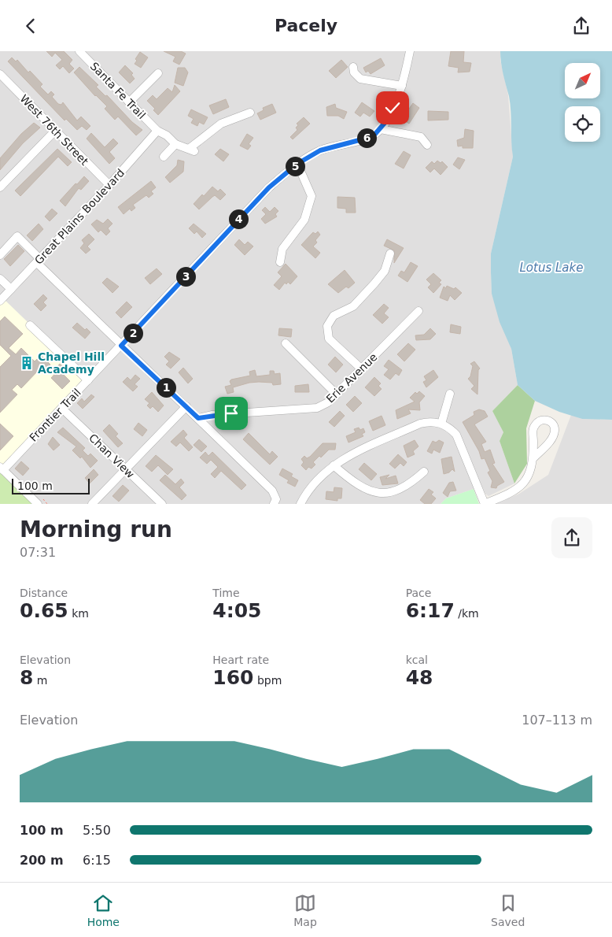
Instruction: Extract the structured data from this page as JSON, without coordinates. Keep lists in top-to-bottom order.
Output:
{
  "streets": {
    "street": [
      "Santa Fe Trail",
      "West 76th Street",
      "Great Plains Boulevard",
      "Erie Avenue",
      "Frontier Trail",
      "Chan View"
    ]
  },
  "crossings": [
    ["Santa Fe Trail", "Great Plains Boulevard"],
    ["West 76th Street", "Great Plains Boulevard"],
    ["Frontier Trail", "Chan View"]
  ],
  "water": ["Lotus Lake"],
  "places": {
    "building": ["Chapel Hill Academy"]
  },
  "scale_bar": "100 m",
  "north": "top right",
  "page": {
    "header": "Pacely",
    "pins": [
      "6",
      "5",
      "4",
      "3",
      "2",
      "1"
    ],
    "scale": "100 m",
    "heading": ["Morning run", "07:31"],
    "stats": [
      ["Distance", "0.65 km"],
      ["Time", "4:05"],
      ["Pace", "6:17 /km"],
      ["Elevation", "8 m"],
      ["Heart rate", "160 bpm"],
      ["kcal", "48"]
    ],
    "chart": ["Elevation", "107–113 m"],
    "list": [
      {
        "name": "100 m",
        "note": "5:50"
      },
      {
        "name": "200 m",
        "note": "6:15"
      }
    ],
    "tabs": ["Home", "Map", "Saved"]
  }
}
